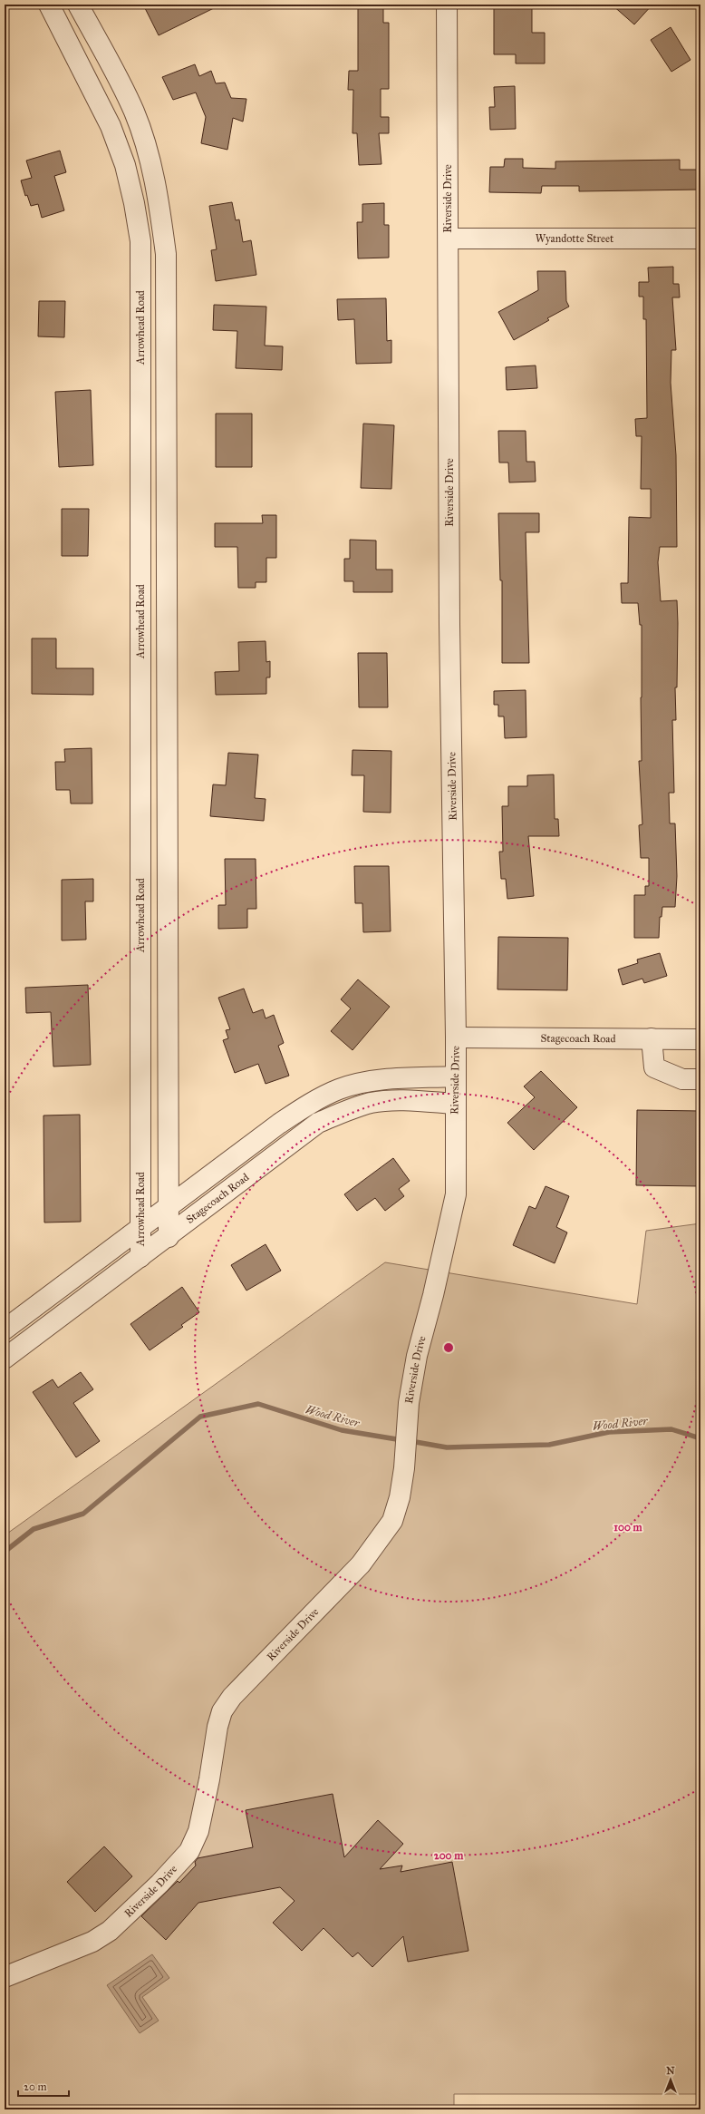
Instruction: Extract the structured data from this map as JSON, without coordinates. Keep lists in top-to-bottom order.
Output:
{
  "streets": {
    "street": [
      "Riverside Drive",
      "Wyandotte Street",
      "Arrowhead Road",
      "Stagecoach Road"
    ]
  },
  "crossings": [
    ["Riverside Drive", "Wyandotte Street"],
    ["Riverside Drive", "Stagecoach Road"],
    ["Arrowhead Road", "Stagecoach Road"]
  ],
  "water": ["Wood River"],
  "scale_bar": "20 m",
  "north": "top",
  "rings": ["100 m", "200 m"]
}
